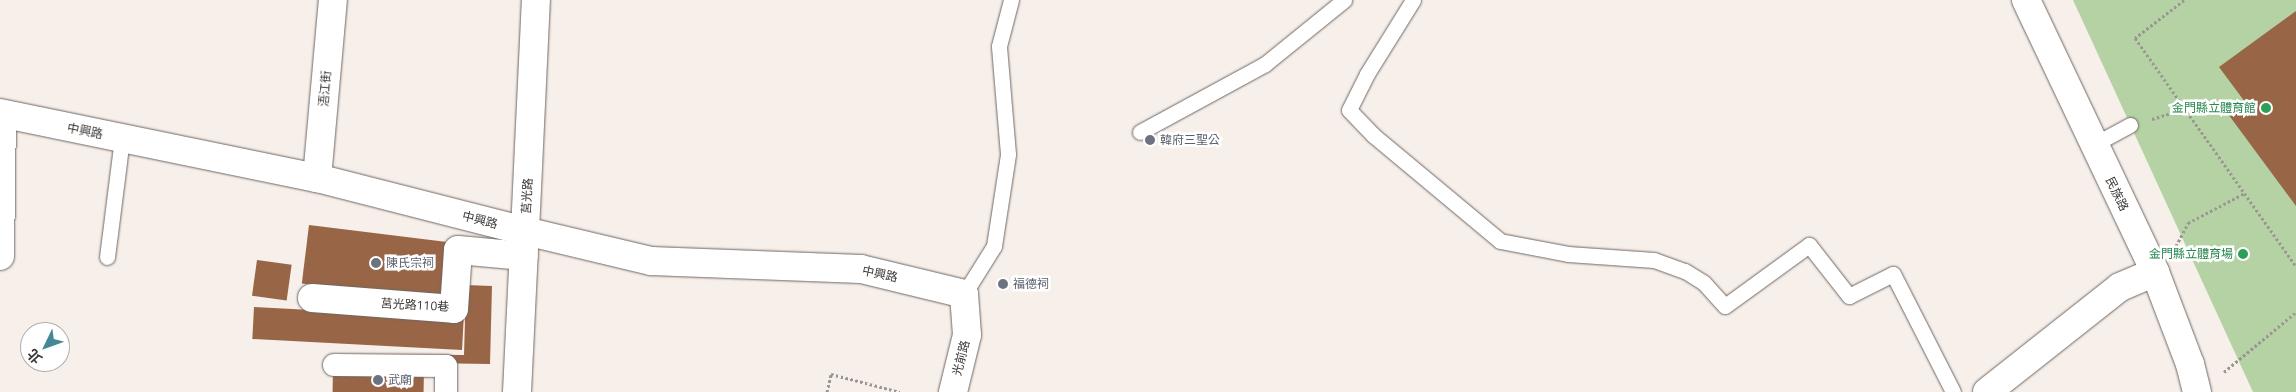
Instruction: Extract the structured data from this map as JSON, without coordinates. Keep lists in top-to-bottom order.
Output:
{
  "streets": {
    "street": [
      "浯江街",
      "中興路",
      "民族路",
      "莒光路",
      "莒光路110巷",
      "光前路"
    ]
  },
  "crossings": [
    ["浯江街", "中興路"],
    ["中興路", "莒光路"],
    ["中興路", "莒光路110巷"],
    ["中興路", "光前路"],
    ["莒光路", "莒光路110巷"]
  ],
  "places": [
    "金門縣立體育館",
    "韓府三聖公",
    "金門縣立體育場",
    "陳氏宗祠",
    "福德祠",
    "武廟"
  ],
  "north": "bottom left"
}
